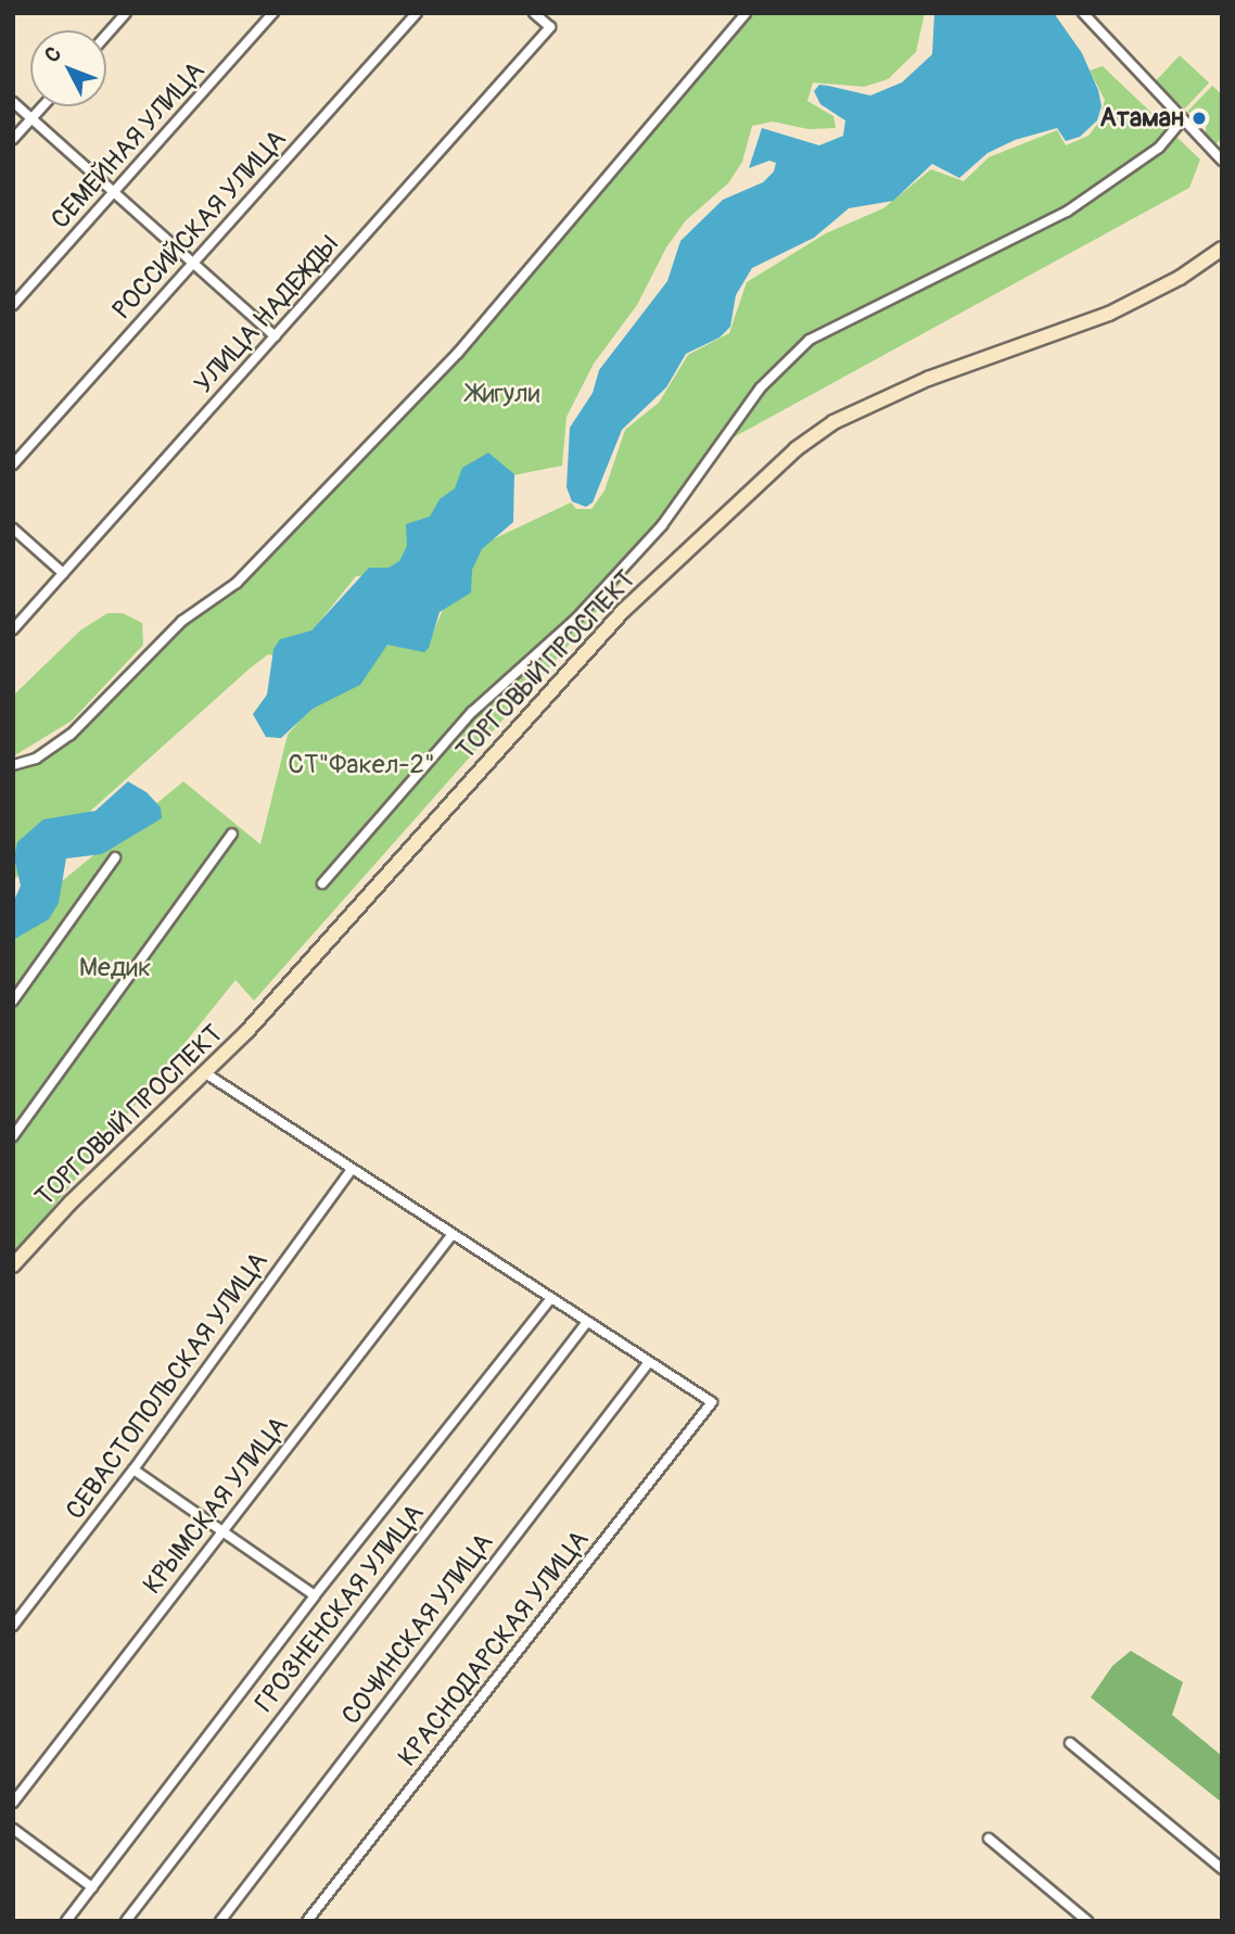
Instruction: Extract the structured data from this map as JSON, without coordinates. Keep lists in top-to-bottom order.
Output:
{
  "streets": {
    "street": [
      "СЕМЕЙНАЯ УЛИЦА",
      "РОССИЙСКАЯ УЛИЦА",
      "УЛИЦА НАДЕЖДЫ",
      "ТОРГОВЫЙ ПРОСПЕКТ",
      "СЕВАСТОПОЛЬСКАЯ УЛИЦА",
      "КРЫМСКАЯ УЛИЦА",
      "ГРОЗНЕНСКАЯ УЛИЦА",
      "СОЧИНСКАЯ УЛИЦА",
      "КРАСНОДАРСКАЯ УЛИЦА"
    ]
  },
  "crossings": [
    ["СОЧИНСКАЯ УЛИЦА", "КРАСНОДАРСКАЯ УЛИЦА"]
  ],
  "parks": ["Жигули", "СТ\"Факел-2\"", "Медик"],
  "places": ["Атаман"],
  "north": "top left"
}
